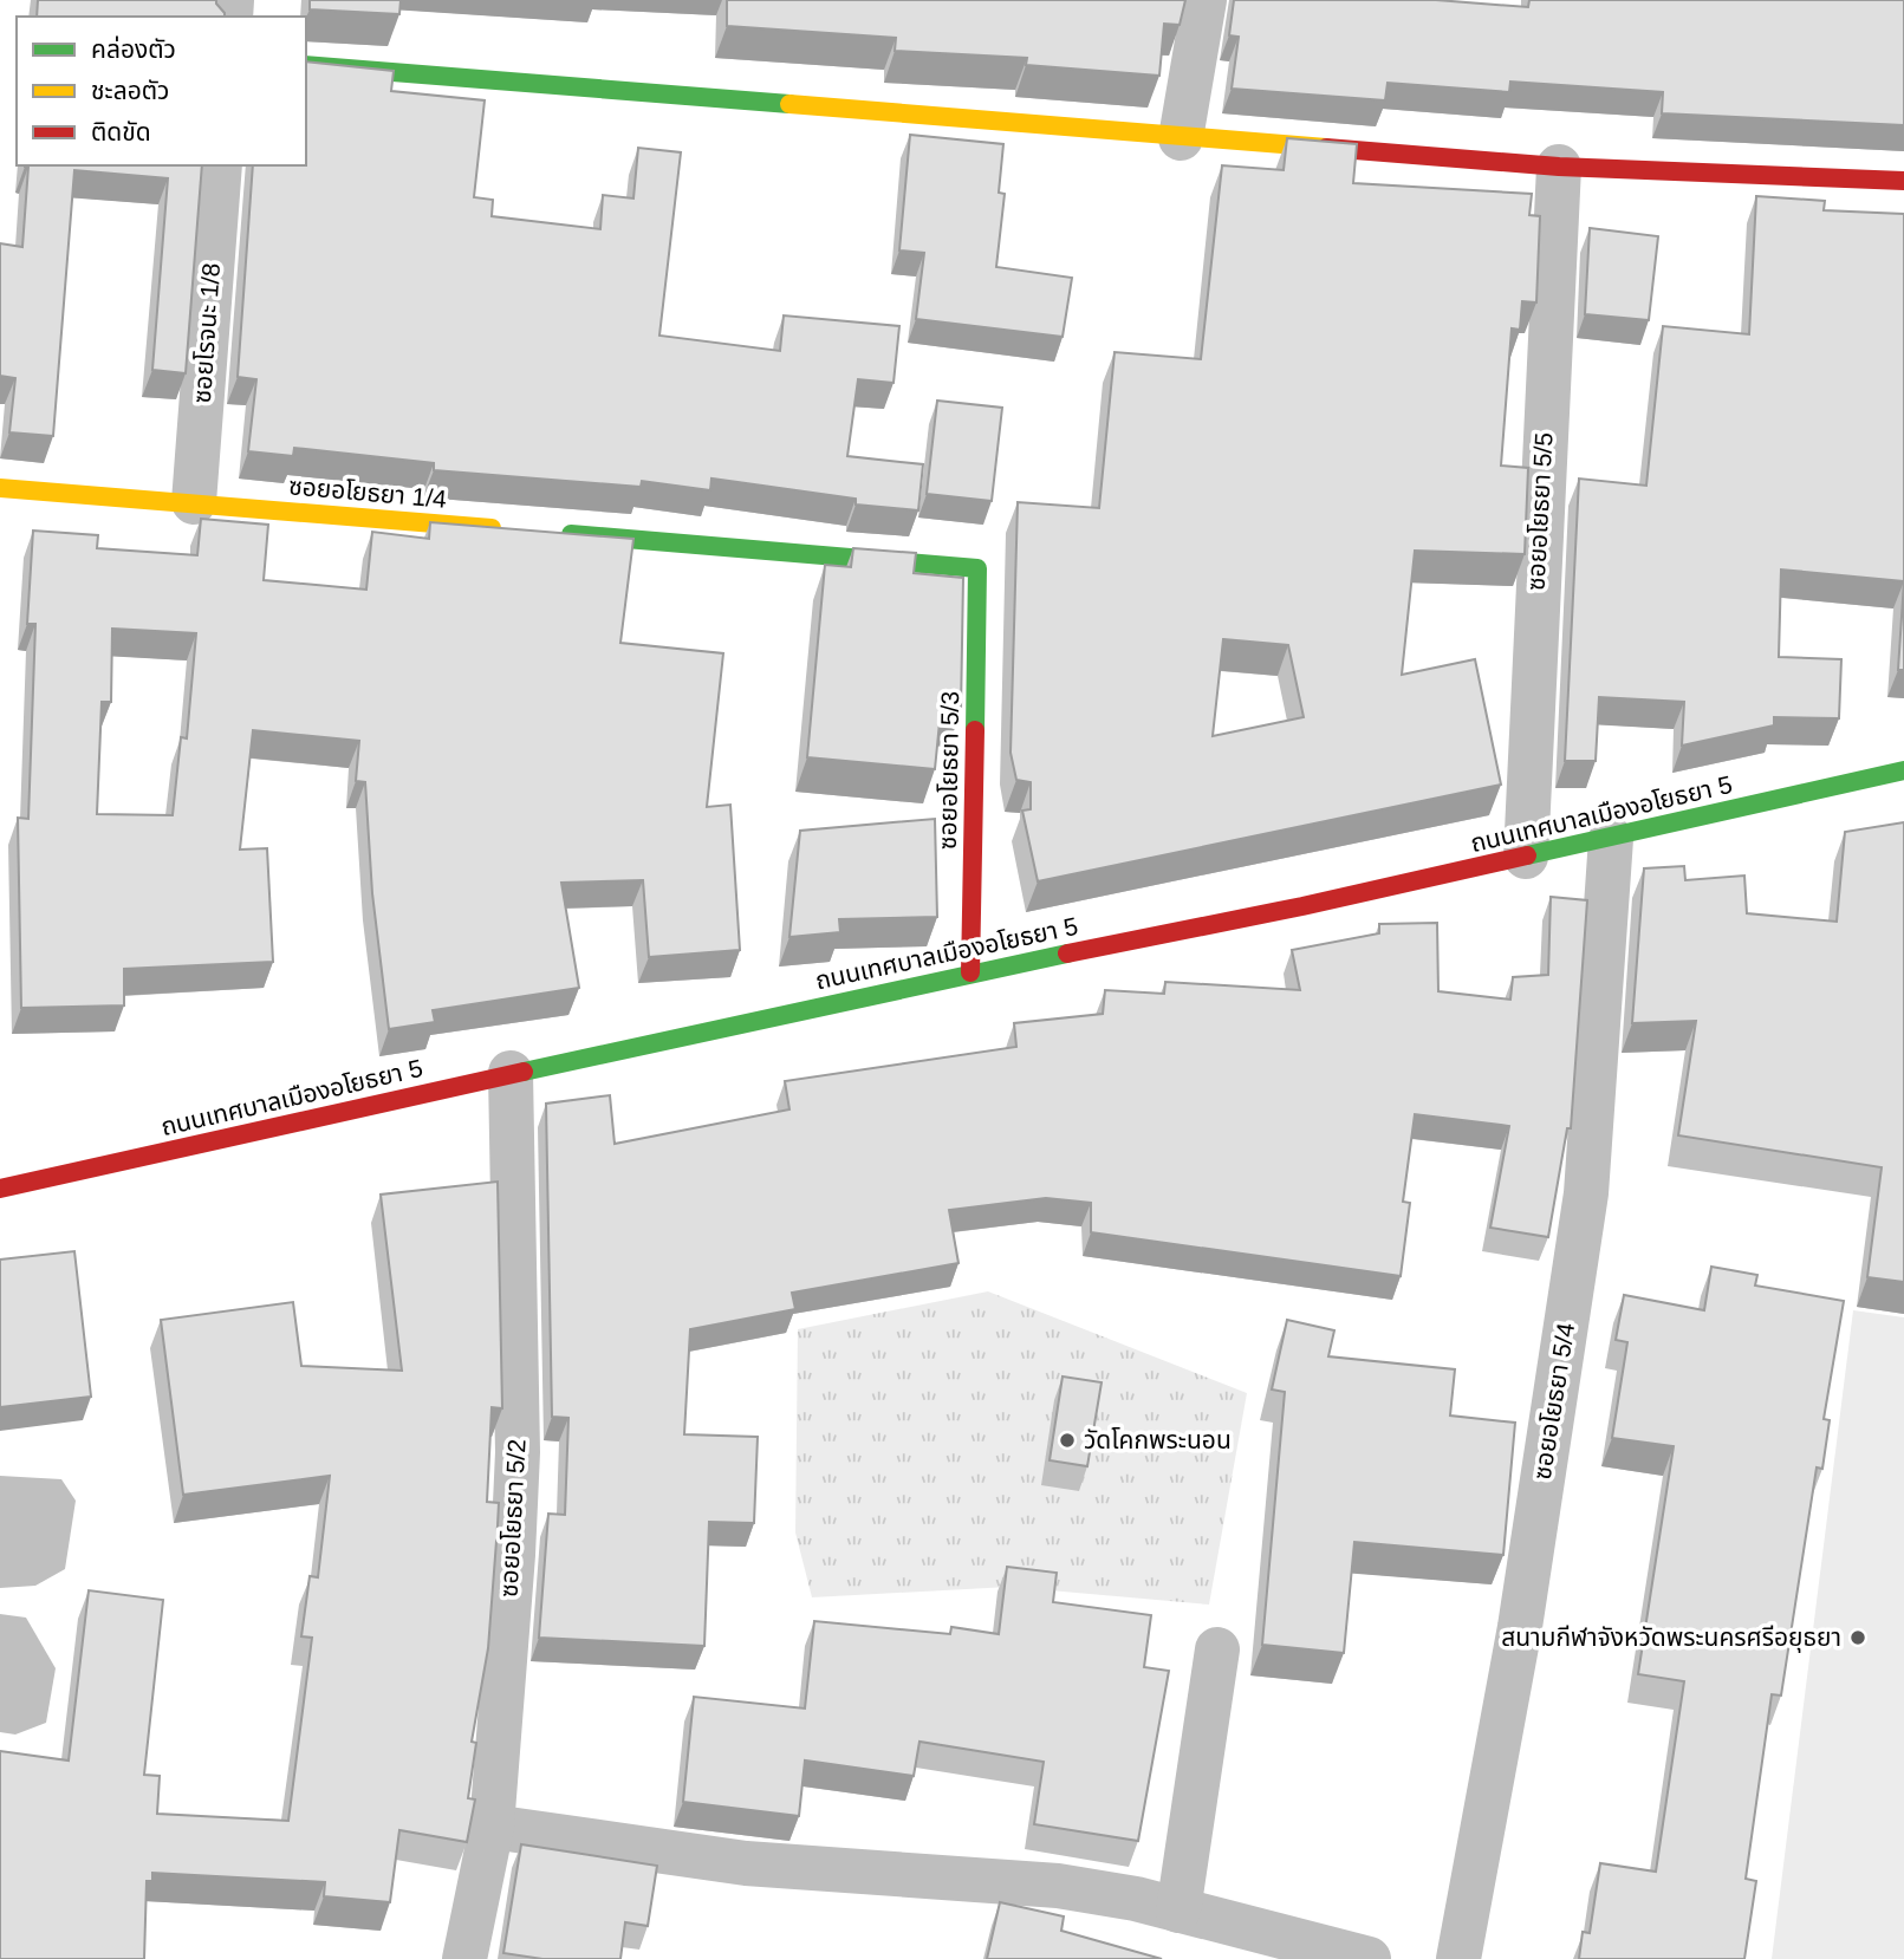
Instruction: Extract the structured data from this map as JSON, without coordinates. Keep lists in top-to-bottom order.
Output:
{
  "streets": {
    "street": [
      "ซอยโรจนะ 1/8",
      "ซอยอโยธยา 1/4",
      "ซอยอโยธยา 5/5",
      "ซอยอโยธยา 5/3",
      "ถนนเทศบาลเมืองอโยธยา 5",
      "ซอยอโยธยา 5/4",
      "ซอยอโยธยา 5/2"
    ]
  },
  "crossings": [
    ["ซอยโรจนะ 1/8", "ซอยอโยธยา 1/4"],
    ["ซอยอโยธยา 5/5", "ถนนเทศบาลเมืองอโยธยา 5"],
    ["ซอยอโยธยา 5/3", "ถนนเทศบาลเมืองอโยธยา 5"],
    ["ถนนเทศบาลเมืองอโยธยา 5", "ซอยอโยธยา 5/4"],
    ["ถนนเทศบาลเมืองอโยธยา 5", "ซอยอโยธยา 5/2"]
  ],
  "places": ["วัดโคกพระนอน", "สนามกีฬาจังหวัดพระนครศรีอยุธยา"],
  "legend": ["คล่องตัว", "ชะลอตัว", "ติดขัด"]
}
